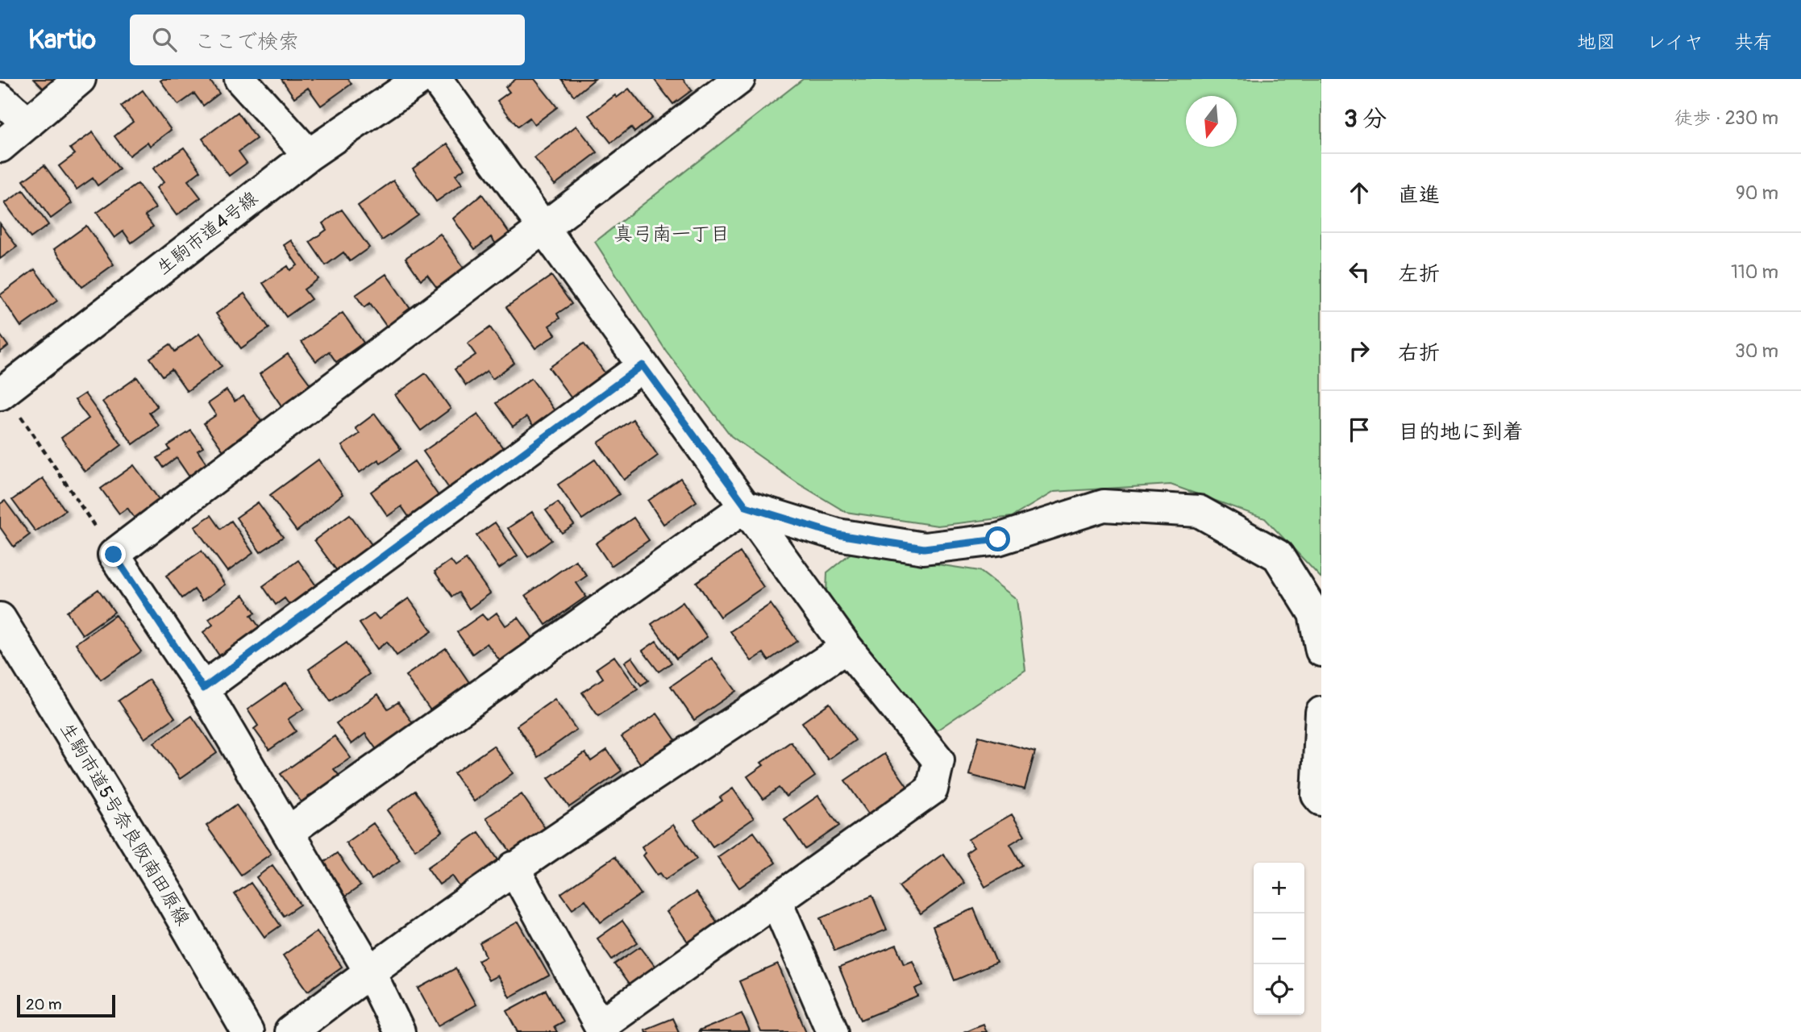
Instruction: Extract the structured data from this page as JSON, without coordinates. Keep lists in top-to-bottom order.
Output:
{
  "streets": {
    "street": ["生駒市道4号線", "生駒市道5号奈良阪南田原線"]
  },
  "districts": ["真弓南一丁目"],
  "scale_bar": "20 m",
  "north": "bottom",
  "page": {
    "header": "Kartio",
    "search": "ここで検索",
    "nav": ["地図", "レイヤ", "共有"],
    "heading": ["3 分", "徒歩 · 230 m"],
    "list": [
      ["直進", "90 m"],
      ["左折", "110 m"],
      ["右折", "30 m"],
      "目的地に到着"
    ],
    "map_buttons": ["+", "−"],
    "scale": "20 m"
  }
}
